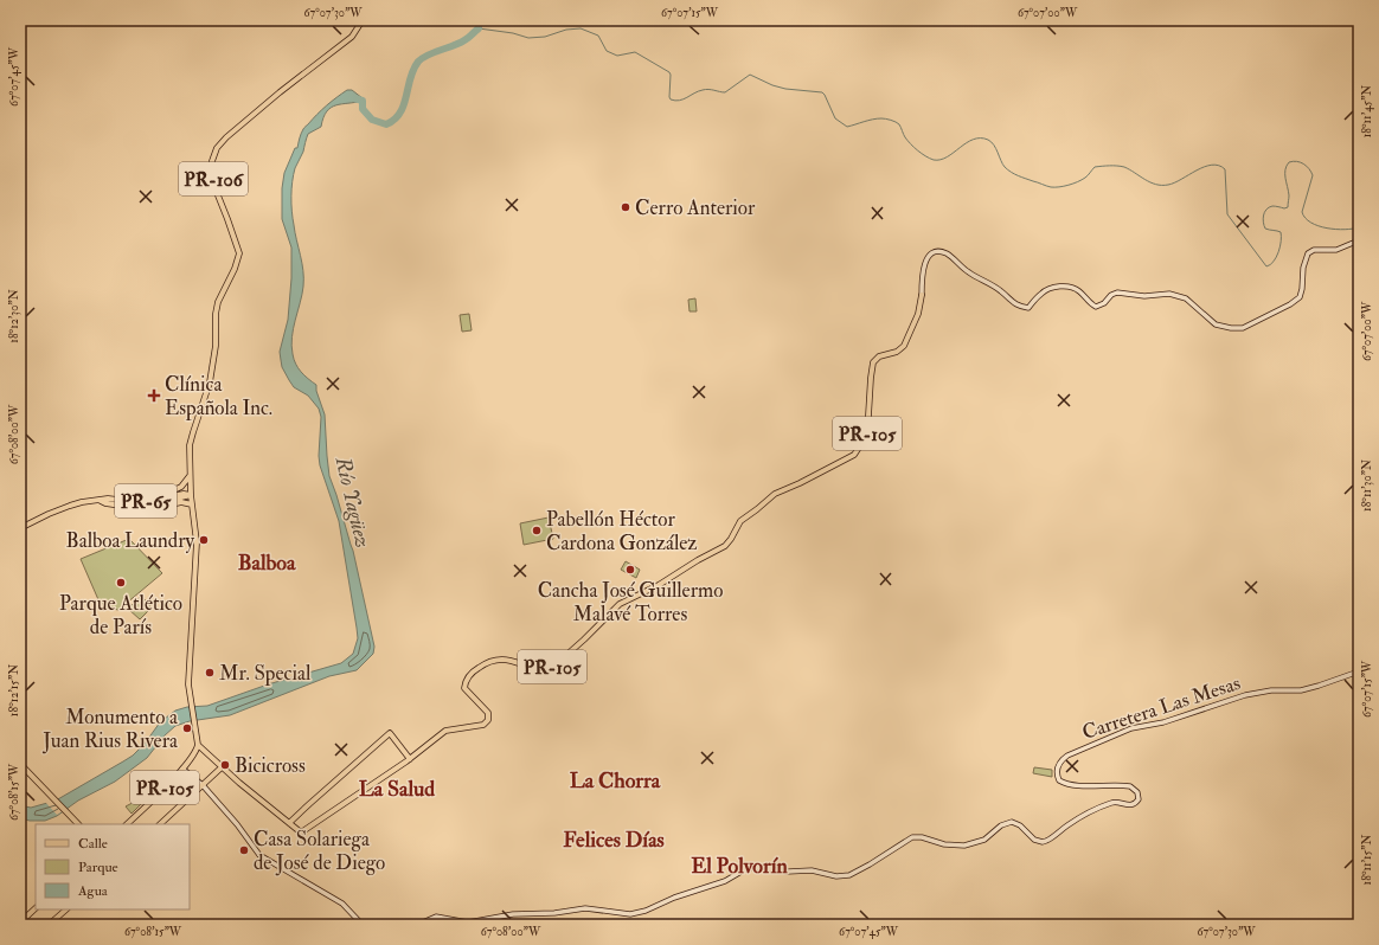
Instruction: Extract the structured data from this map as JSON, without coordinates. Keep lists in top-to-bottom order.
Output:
{
  "streets": {
    "main road": ["PR-106", "PR-105", "PR-65"],
    "street": ["Carretera Las Mesas"]
  },
  "crossings": [
    ["PR-106", "PR-105"],
    ["PR-106", "PR-65"]
  ],
  "districts": [
    "Balboa",
    "La Chorra",
    "La Salud",
    "Felices Días",
    "El Polvorín"
  ],
  "water": ["Río Yagüez"],
  "places": {
    "other": [
      "Cerro Anterior",
      "Pabellón Héctor Cardona González",
      "Balboa Laundry",
      "Cancha José Guillermo Malavé Torres",
      "Parque Atlético de París",
      "Mr. Special",
      "Monumento a Juan Rius Rivera",
      "Bicicross",
      "Casa Solariega de José de Diego"
    ],
    "health": ["Clínica Española Inc."]
  },
  "legend": ["Calle", "Parque", "Agua"],
  "coordinates": [
    "67°07'30\"W",
    "67°07'15\"W",
    "67°07'00\"W",
    "67°07'45\"W",
    "18°11'45\"N",
    "18°12'30\"N",
    "67°08'00\"W",
    "18°11'30\"N",
    "18°12'15\"N",
    "67°08'15\"W",
    "18°11'15\"N"
  ]
}
